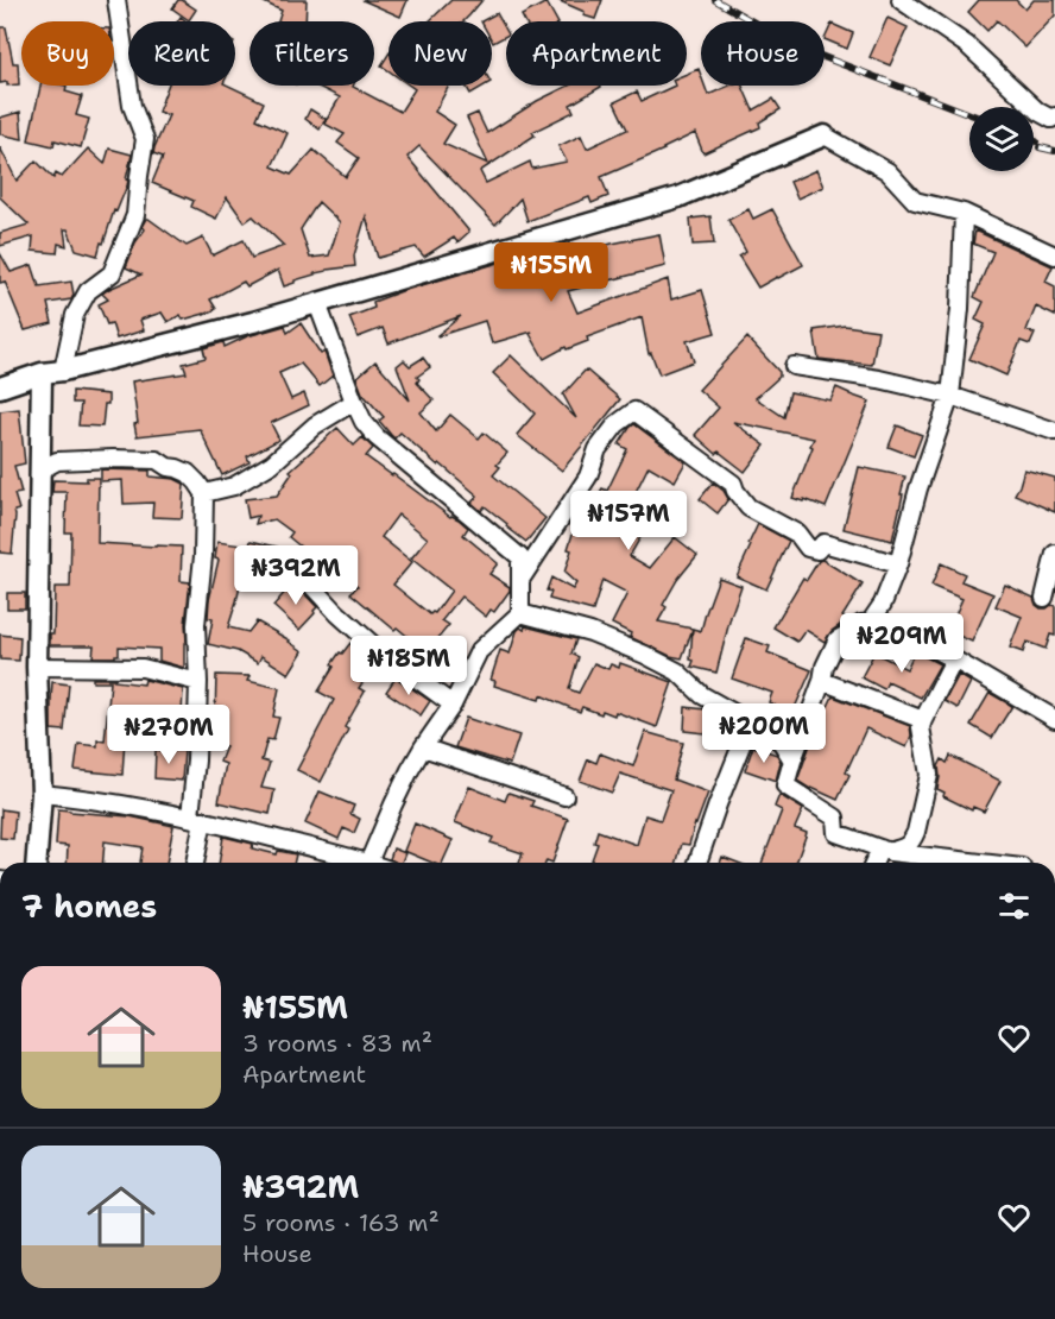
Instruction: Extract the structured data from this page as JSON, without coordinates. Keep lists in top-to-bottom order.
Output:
{
  "page": {
    "chip": [
      "Buy",
      "Rent",
      "Filters",
      "New",
      "Apartment",
      "House"
    ],
    "price": [
      "₦155M",
      "₦157M",
      "₦392M",
      "₦209M",
      "₦185M",
      "₦200M",
      "₦270M"
    ],
    "heading": "7 homes",
    "list": [
      {
        "name": "₦155M",
        "note": "3 rooms · 83 m² · Apartment"
      },
      {
        "name": "₦392M",
        "note": "5 rooms · 163 m² · House"
      }
    ]
  }
}
